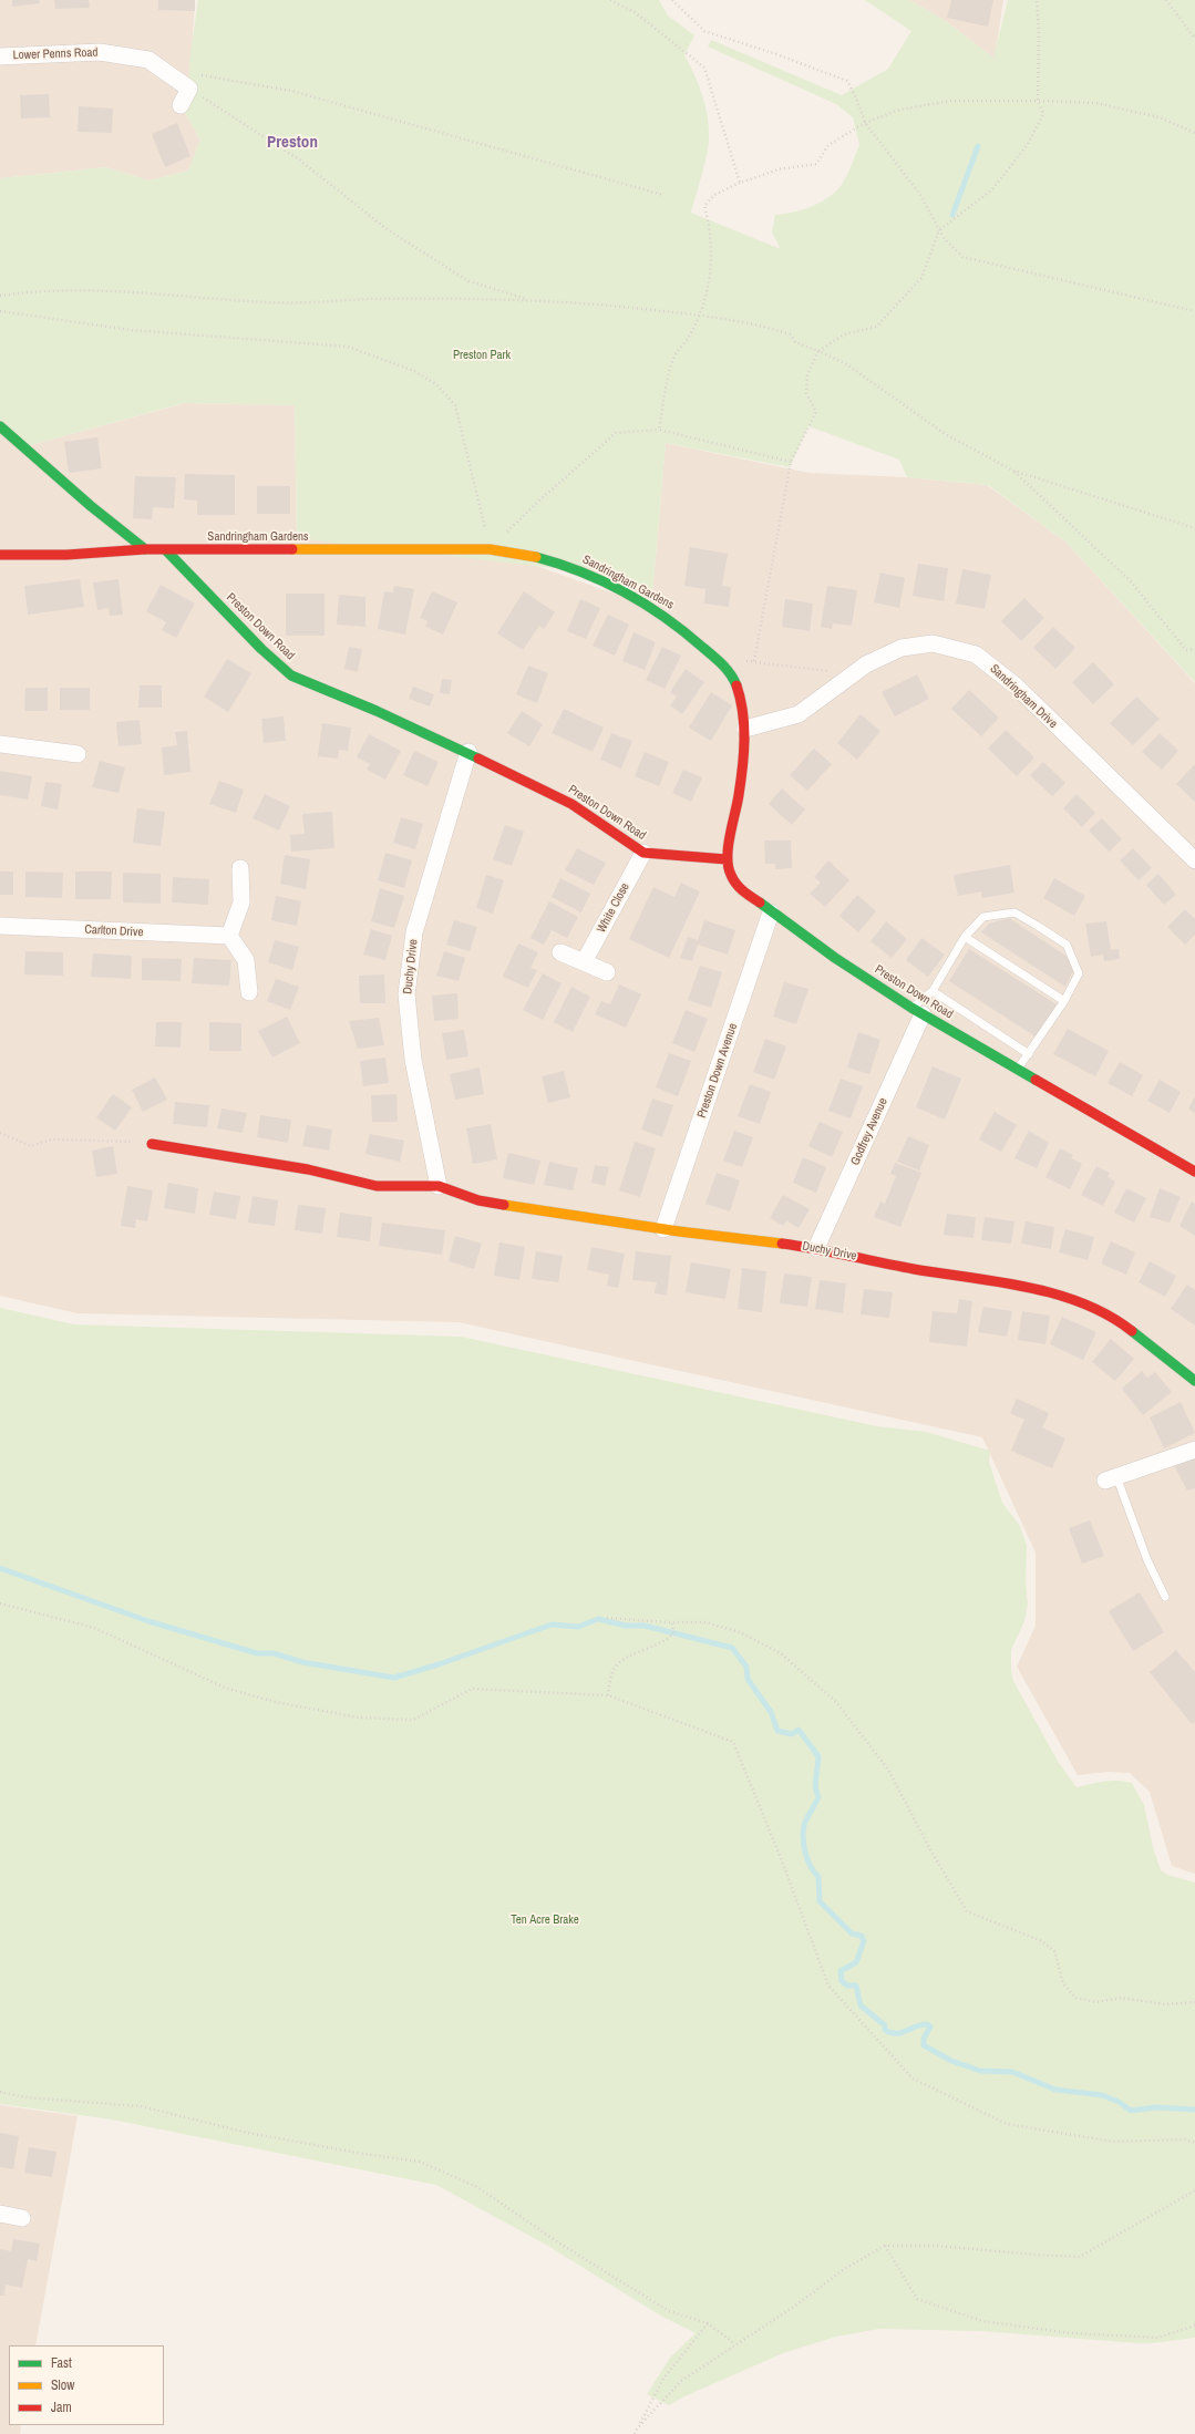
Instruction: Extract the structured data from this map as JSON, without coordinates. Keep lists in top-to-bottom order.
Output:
{
  "streets": {
    "street": [
      "Lower Penns Road",
      "Sandringham Gardens",
      "Preston Down Road",
      "Sandringham Drive",
      "White Close",
      "Carlton Drive",
      "Duchy Drive",
      "Preston Down Avenue",
      "Godfrey Avenue"
    ]
  },
  "crossings": [
    ["Sandringham Gardens", "Preston Down Road"],
    ["Sandringham Gardens", "Sandringham Drive"],
    ["Preston Down Road", "White Close"],
    ["Preston Down Road", "Duchy Drive"],
    ["Preston Down Road", "Preston Down Avenue"],
    ["Preston Down Road", "Godfrey Avenue"],
    ["Duchy Drive", "Preston Down Avenue"],
    ["Duchy Drive", "Godfrey Avenue"]
  ],
  "districts": ["Preston"],
  "parks": ["Preston Park", "Ten Acre Brake"],
  "legend": ["Fast", "Slow", "Jam"]
}
